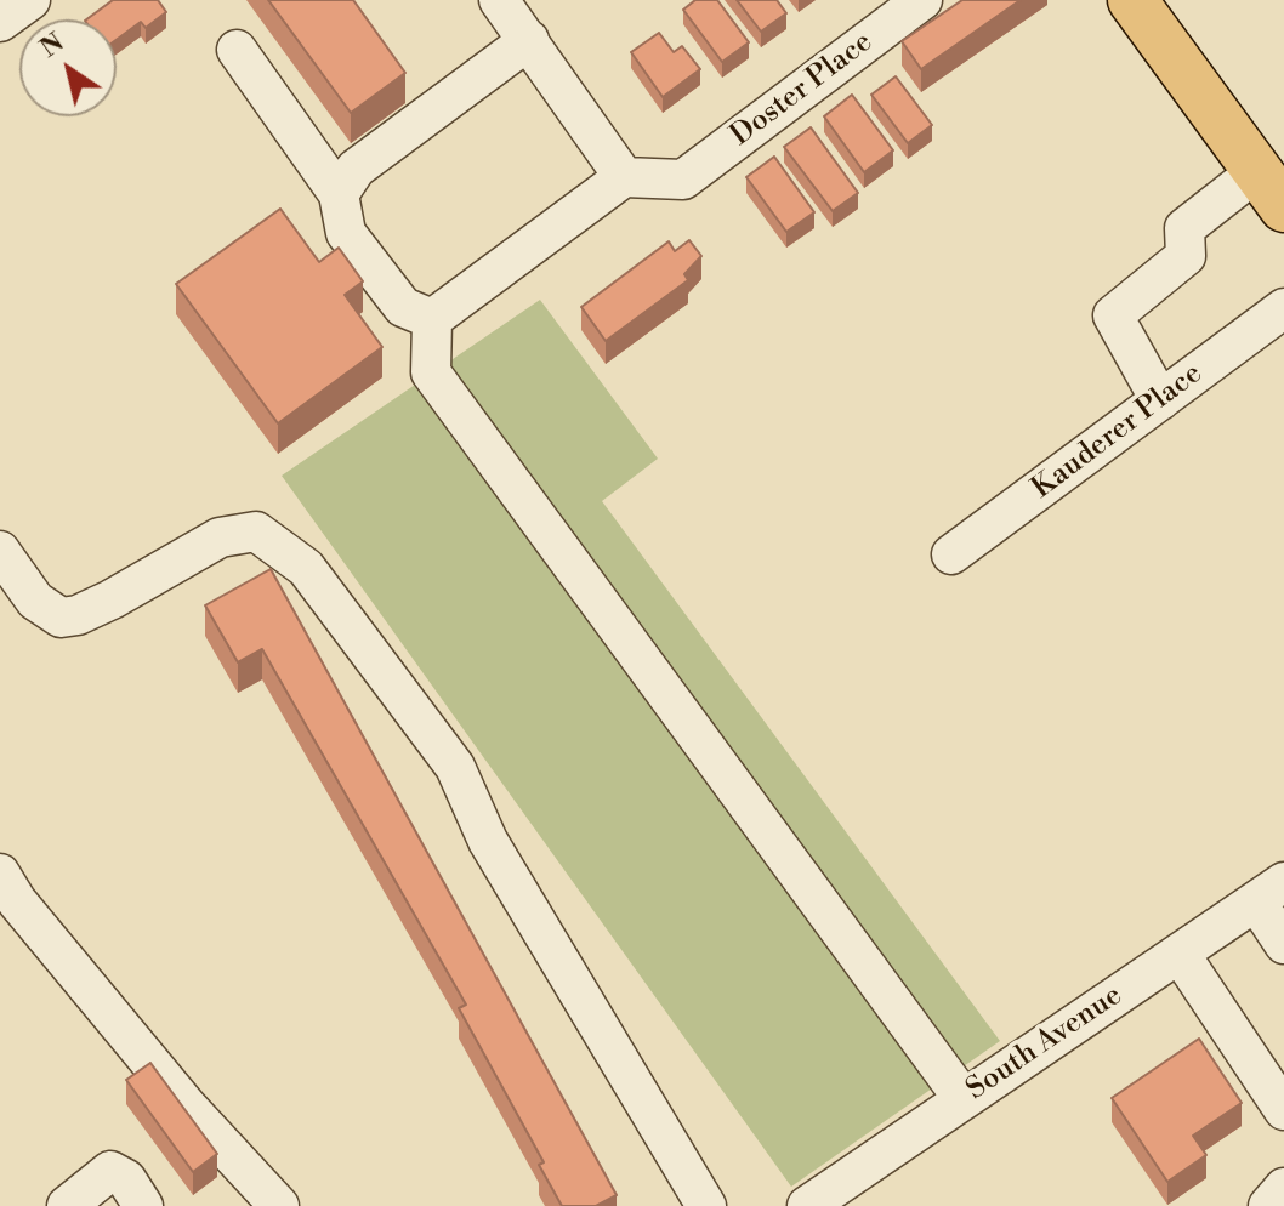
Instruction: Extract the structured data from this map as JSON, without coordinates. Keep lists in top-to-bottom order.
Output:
{
  "streets": {
    "street": ["Doster Place", "Kauderer Place", "South Avenue"]
  },
  "north": "top left"
}
